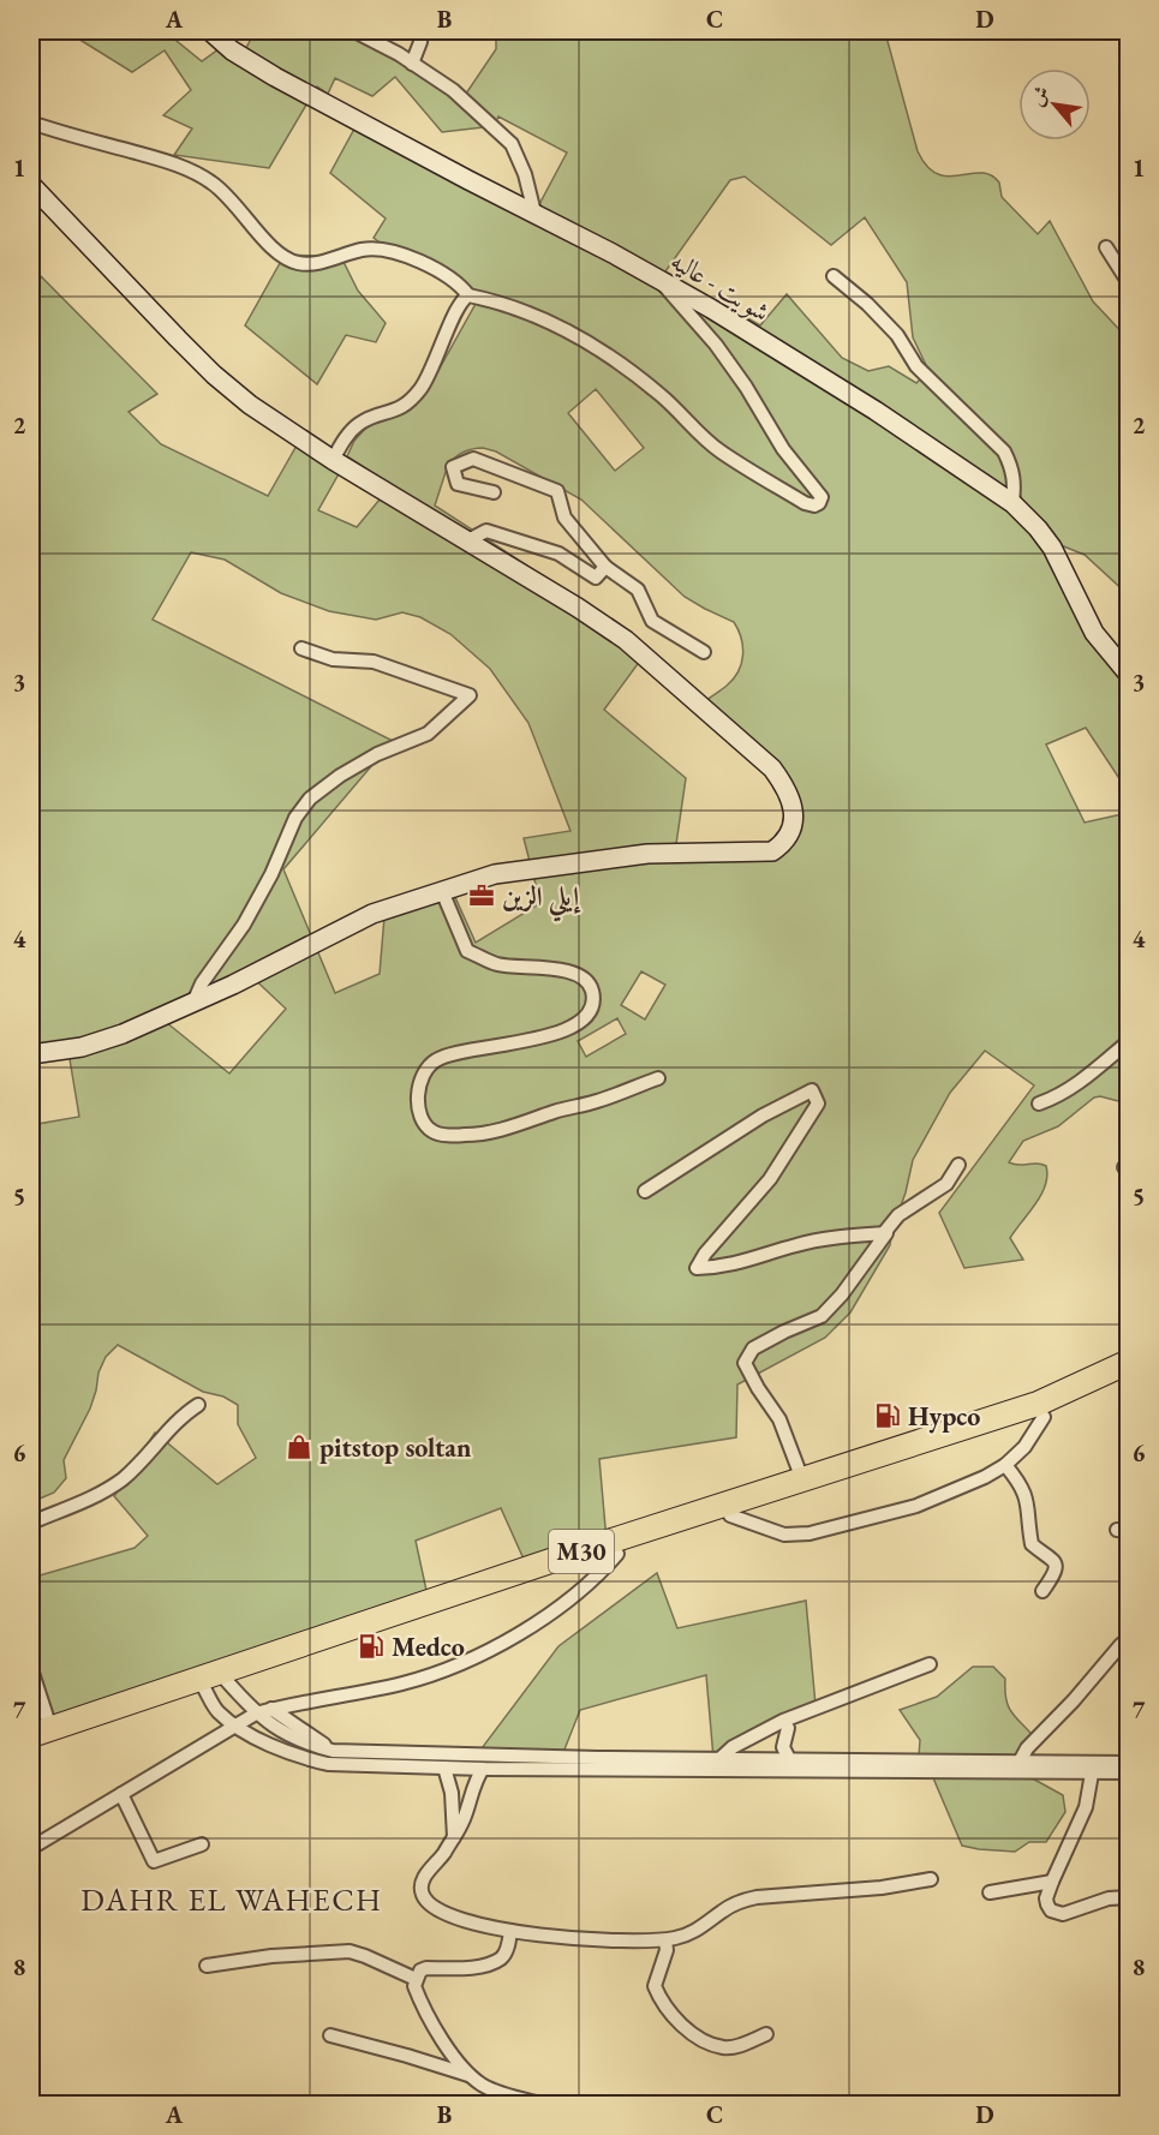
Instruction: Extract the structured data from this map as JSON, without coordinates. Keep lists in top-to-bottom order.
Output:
{
  "streets": {
    "highway": ["M30"],
    "main road": ["شويت - عاليه"]
  },
  "districts": ["DAHR EL WAHECH"],
  "places": {
    "office": ["إيلي الزين"],
    "fuel station": ["Hypco", "Medco"],
    "shop": ["pitstop soltan"]
  },
  "north": "top left",
  "grid": {
    "columns": [
      "A",
      "B",
      "C",
      "D"
    ],
    "rows": [
      "1",
      "2",
      "3",
      "4",
      "5",
      "6",
      "7",
      "8"
    ]
  }
}
